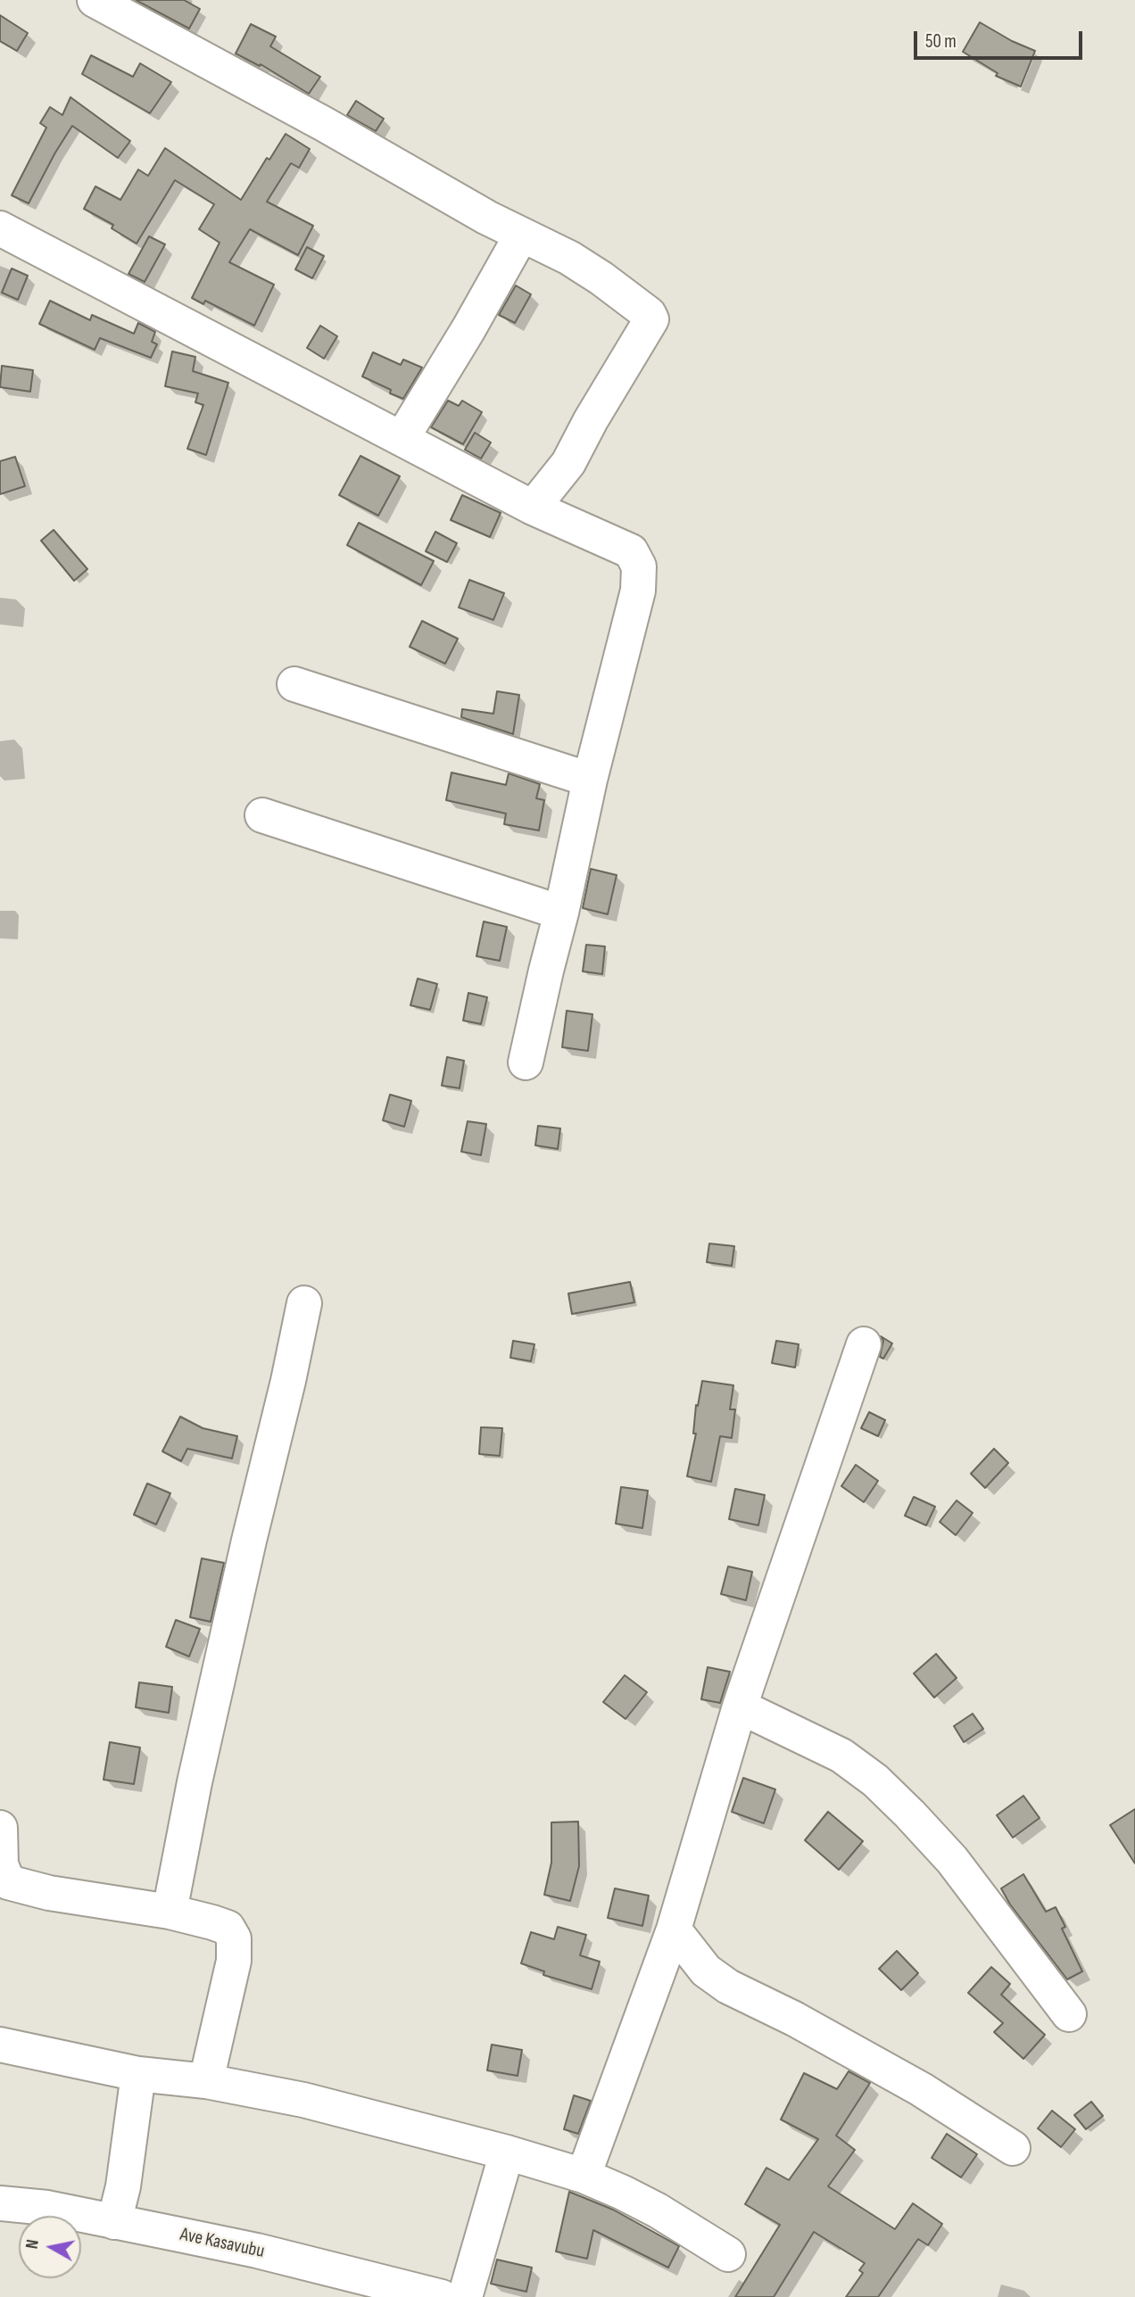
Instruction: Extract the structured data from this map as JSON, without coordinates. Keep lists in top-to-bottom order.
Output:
{
  "streets": {
    "street": ["Ave Kasavubu"]
  },
  "scale_bar": "50 m",
  "north": "left"
}
